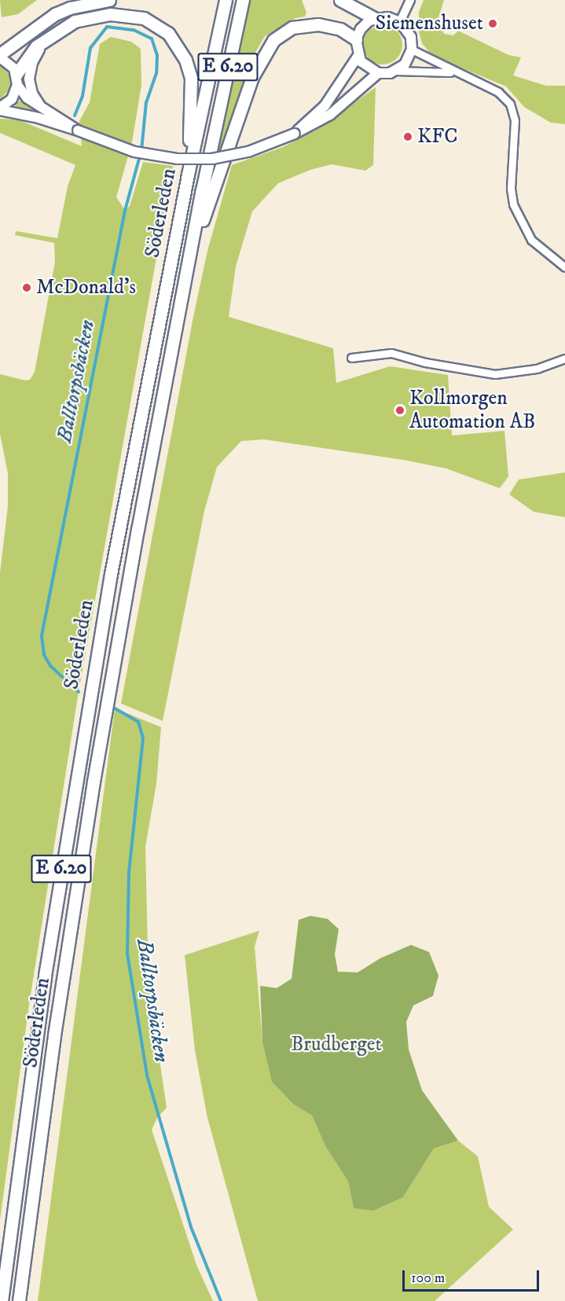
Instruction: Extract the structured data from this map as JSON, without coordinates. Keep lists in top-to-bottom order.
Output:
{
  "streets": {
    "highway": ["E 6.20", "Söderleden"]
  },
  "water": ["Balltorpsbäcken"],
  "parks": ["Brudberget"],
  "places": [
    "Siemenshuset",
    "KFC",
    "McDonald's",
    "Kollmorgen Automation AB"
  ],
  "scale_bar": "100 m"
}
